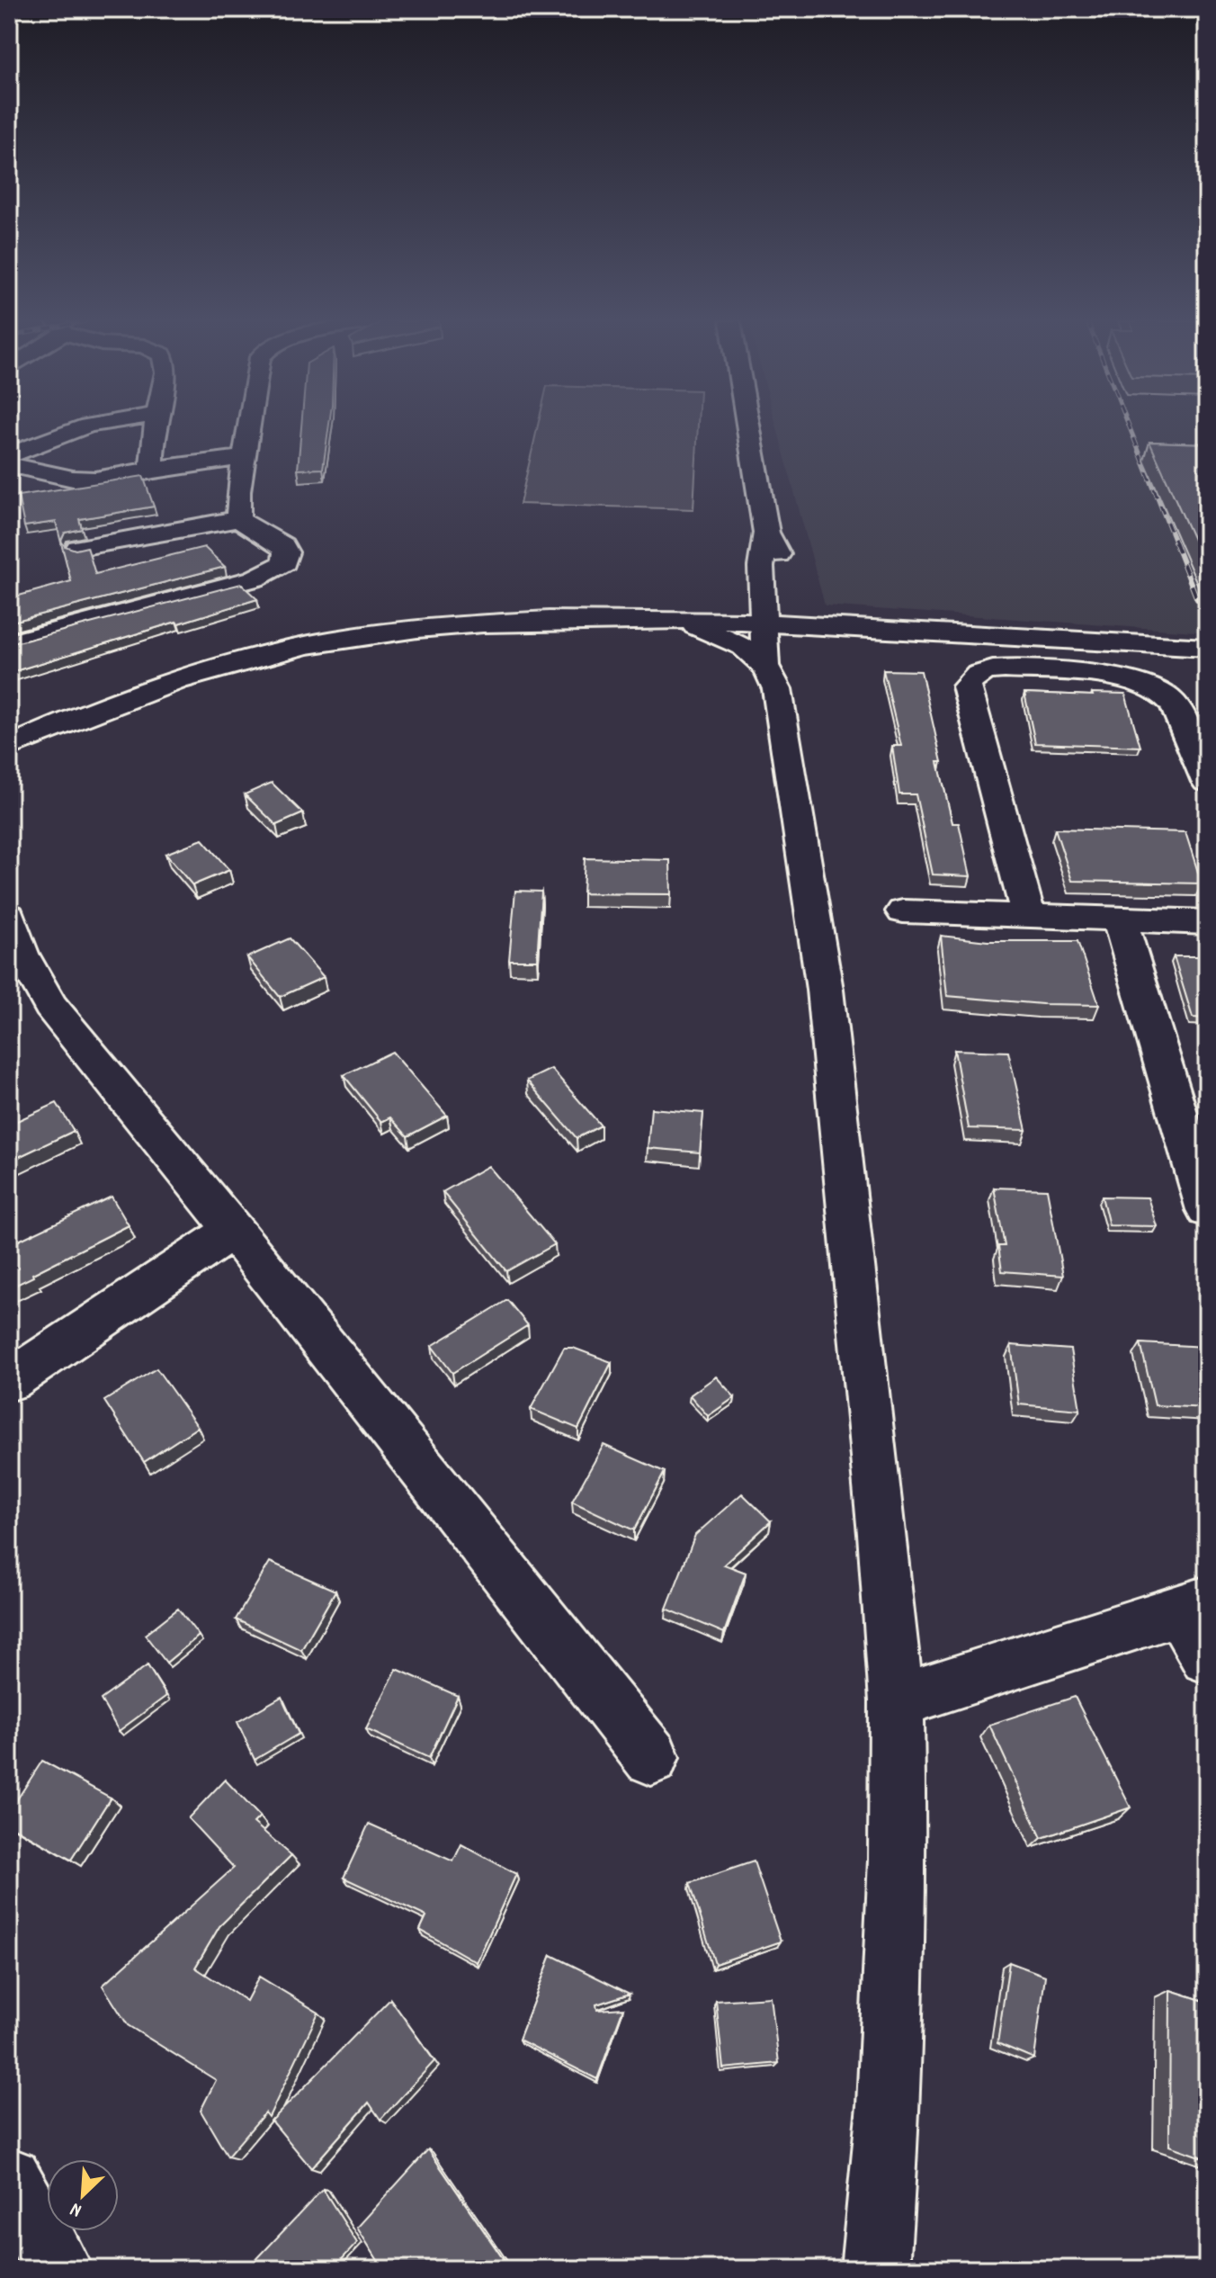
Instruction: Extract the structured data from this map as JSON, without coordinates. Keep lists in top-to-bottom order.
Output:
{
  "north": "bottom left"
}
